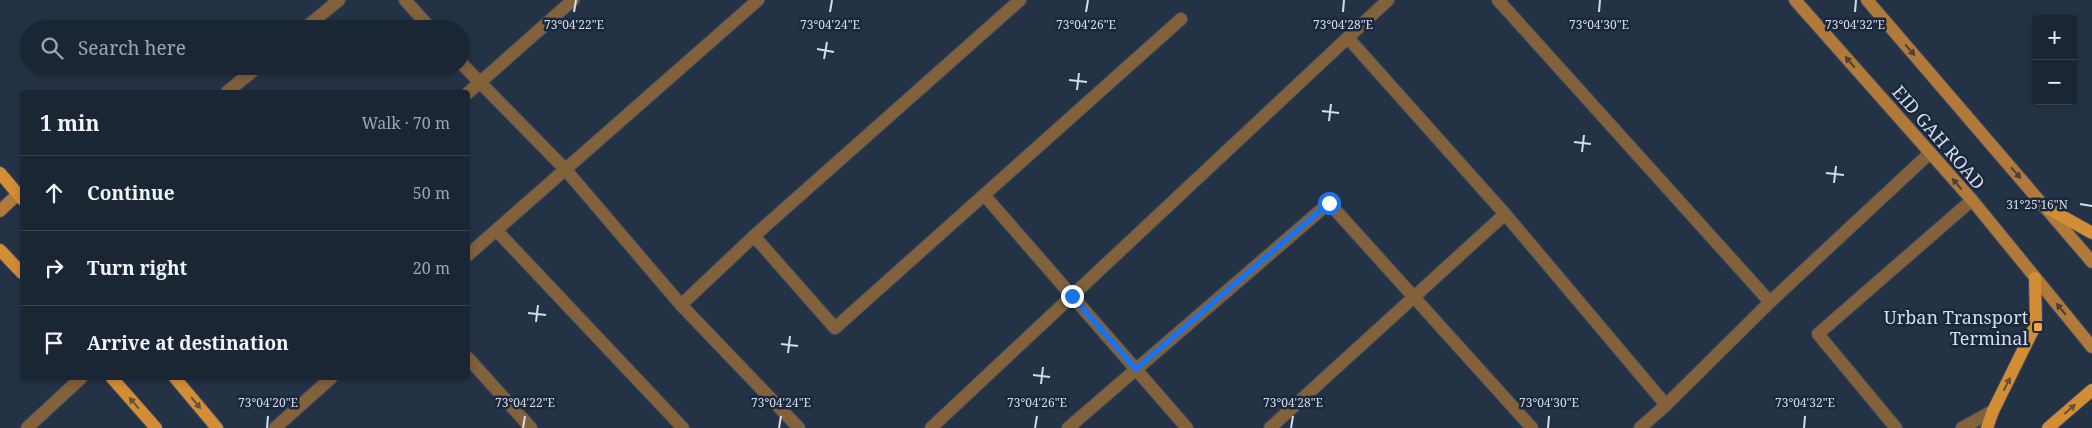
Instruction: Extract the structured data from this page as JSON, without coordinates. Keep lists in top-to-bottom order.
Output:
{
  "streets": {
    "main road": ["EID GAH ROAD"]
  },
  "places": {
    "transit": ["Urban Transport Terminal"]
  },
  "page": {
    "map_buttons": ["+", "−"],
    "search": "Search here",
    "heading": ["1 min", "Walk · 70 m"],
    "list": [
      ["Continue", "50 m"],
      ["Turn right", "20 m"],
      "Arrive at destination"
    ]
  },
  "coordinates": [
    "73°04'30\"E",
    "73°04'22\"E",
    "73°04'24\"E",
    "73°04'26\"E",
    "73°04'28\"E",
    "73°04'32\"E",
    "31°25'16\"N",
    "73°04'20\"E"
  ]
}
